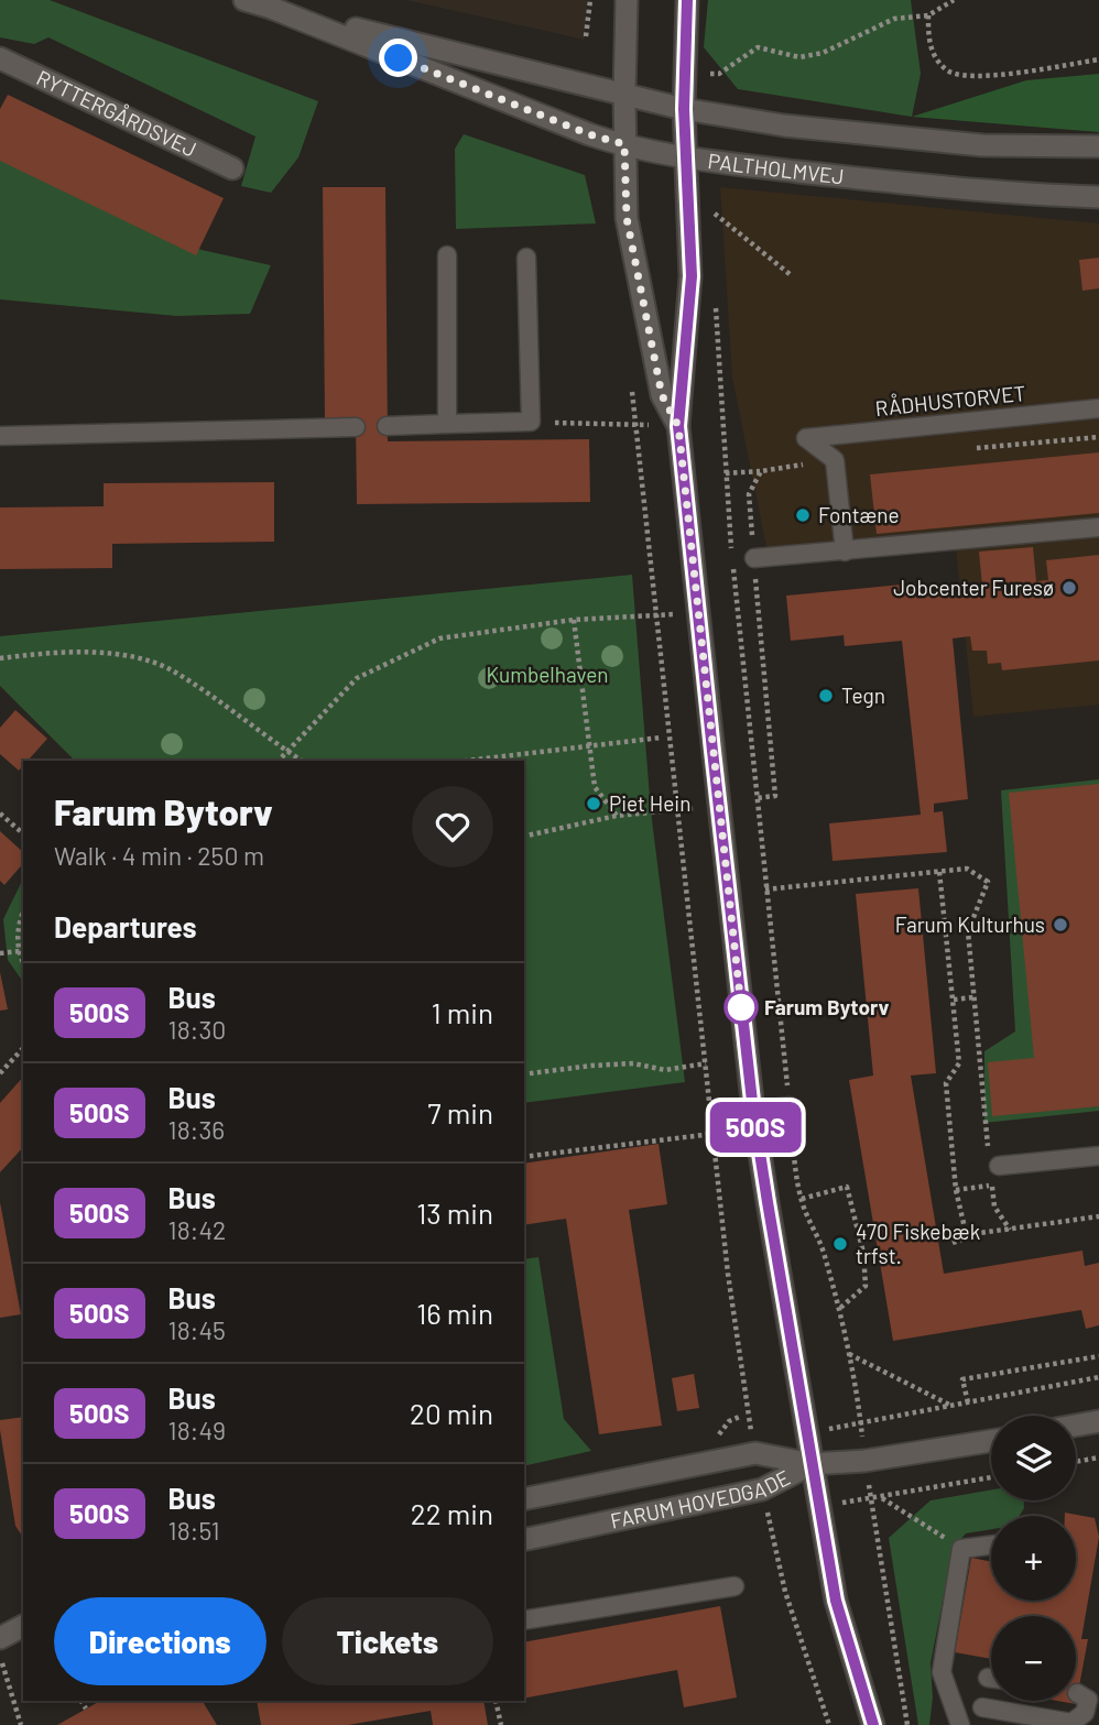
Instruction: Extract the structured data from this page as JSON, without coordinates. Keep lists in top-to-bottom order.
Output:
{
  "streets": {
    "street": ["RYTTERGÅRDSVEJ", "PALTHOLMVEJ", "FARUM HOVEDGADE"],
    "lane": ["RÅDHUSTORVET"]
  },
  "parks": ["Kumbelhaven"],
  "places": [
    "Fontæne",
    "Jobcenter Furesø",
    "Tegn",
    "Piet Hein",
    "Farum Kulturhus",
    "Farum Bytorv",
    "470 Fiskebæk trfst."
  ],
  "lines": ["bus line 500S"],
  "page": {
    "on_map": "500S",
    "heading": [
      ["Farum Bytorv", "Walk · 4 min · 250 m"],
      "Departures"
    ],
    "list": [
      {
        "mark": "500S",
        "name": "Bus",
        "note": "18:30",
        "value": "1 min"
      },
      {
        "mark": "500S",
        "name": "Bus",
        "note": "18:36",
        "value": "7 min"
      },
      {
        "mark": "500S",
        "name": "Bus",
        "note": "18:42",
        "value": "13 min"
      },
      {
        "mark": "500S",
        "name": "Bus",
        "note": "18:45",
        "value": "16 min"
      },
      {
        "mark": "500S",
        "name": "Bus",
        "note": "18:49",
        "value": "20 min"
      },
      {
        "mark": "500S",
        "name": "Bus",
        "note": "18:51",
        "value": "22 min"
      }
    ],
    "map_buttons": ["+", "−"],
    "buttons": ["Directions", "Tickets"]
  }
}
